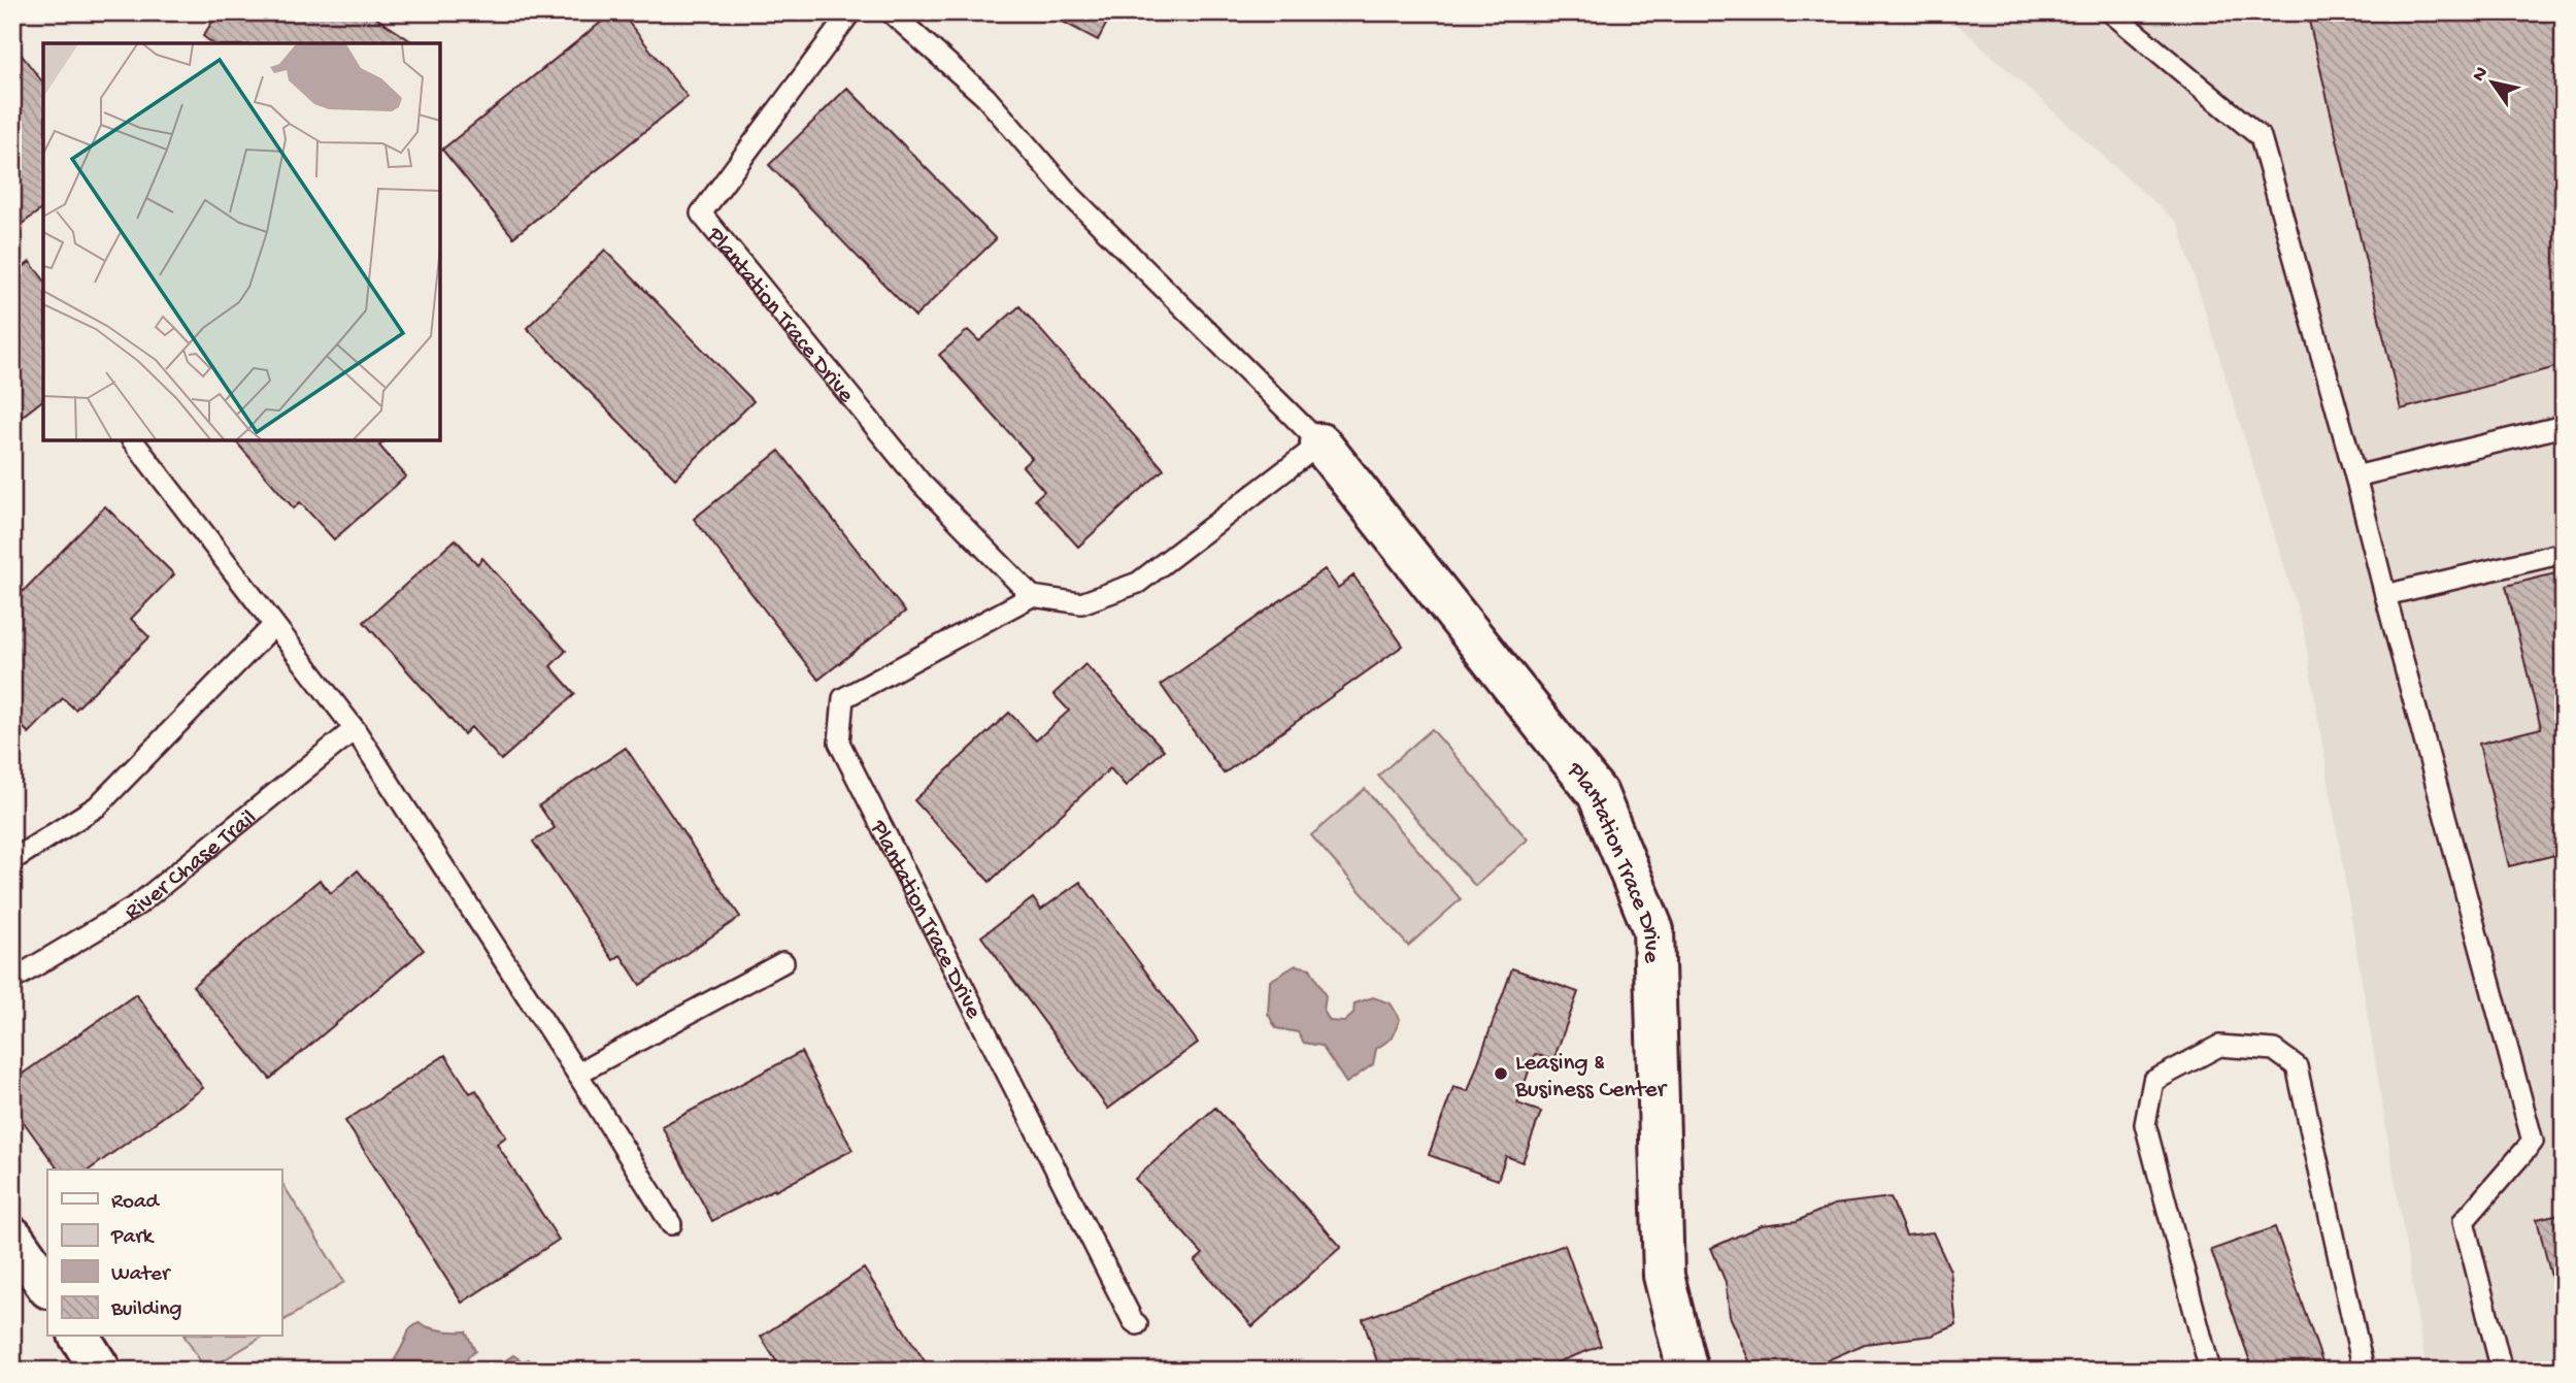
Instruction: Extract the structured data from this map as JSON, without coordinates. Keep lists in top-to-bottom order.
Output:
{
  "streets": {
    "street": ["Plantation Trace Drive"],
    "lane": ["River Chase Trail"]
  },
  "places": ["Leasing & Business Center"],
  "legend": [
    "Road",
    "Park",
    "Water",
    "Building"
  ],
  "north": "top left"
}
